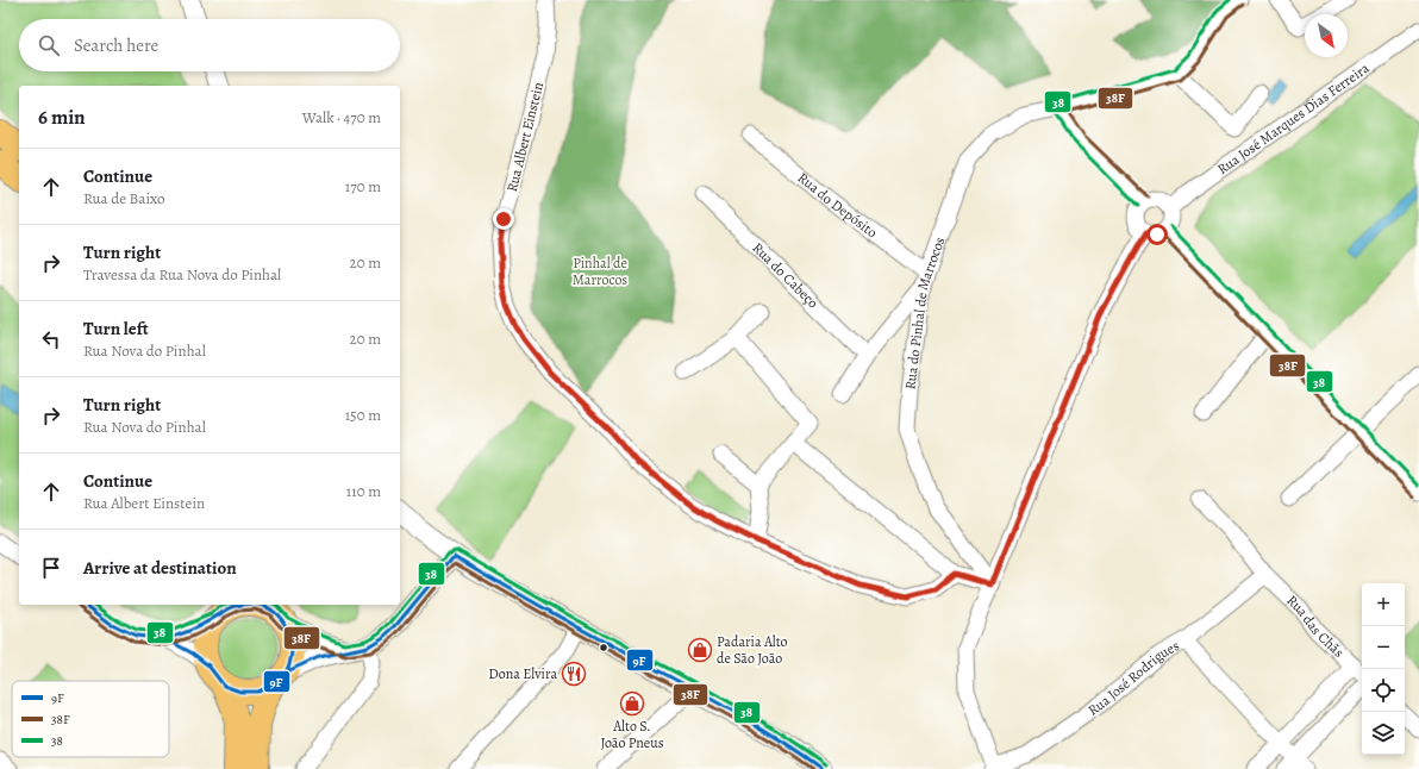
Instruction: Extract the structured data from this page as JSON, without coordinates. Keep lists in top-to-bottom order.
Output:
{
  "streets": {
    "street": [
      "Rua José Marques Dias Ferreira",
      "Rua Albert Einstein",
      "Rua do Depósito",
      "Rua do Cabeço",
      "Rua do Pinhal de Marrocos",
      "Rua das Chãs",
      "Rua José Rodrigues"
    ]
  },
  "crossings": [
    ["Rua do Depósito", "Rua do Pinhal de Marrocos"],
    ["Rua das Chãs", "Rua José Rodrigues"]
  ],
  "parks": ["Pinhal de Marrocos"],
  "places": {
    "shop": ["Padaria Alto de São João", "Alto S. João Pneus"],
    "restaurant": ["Dona Elvira"]
  },
  "lines": ["transit line 38", "transit line 38F", "transit line 9F"],
  "legend": ["9F", "38F", "38"],
  "north": "bottom right",
  "page": {
    "search": "Search here",
    "heading": ["6 min", "Walk · 470 m"],
    "list": [
      ["Continue", "Rua de Baixo", "170 m"],
      ["Turn right", "Travessa da Rua Nova do Pinhal", "20 m"],
      ["Turn left", "Rua Nova do Pinhal", "20 m"],
      ["Turn right", "Rua Nova do Pinhal", "150 m"],
      ["Continue", "Rua Albert Einstein", "110 m"],
      "Arrive at destination"
    ],
    "map_buttons": ["+", "−"]
  }
}
